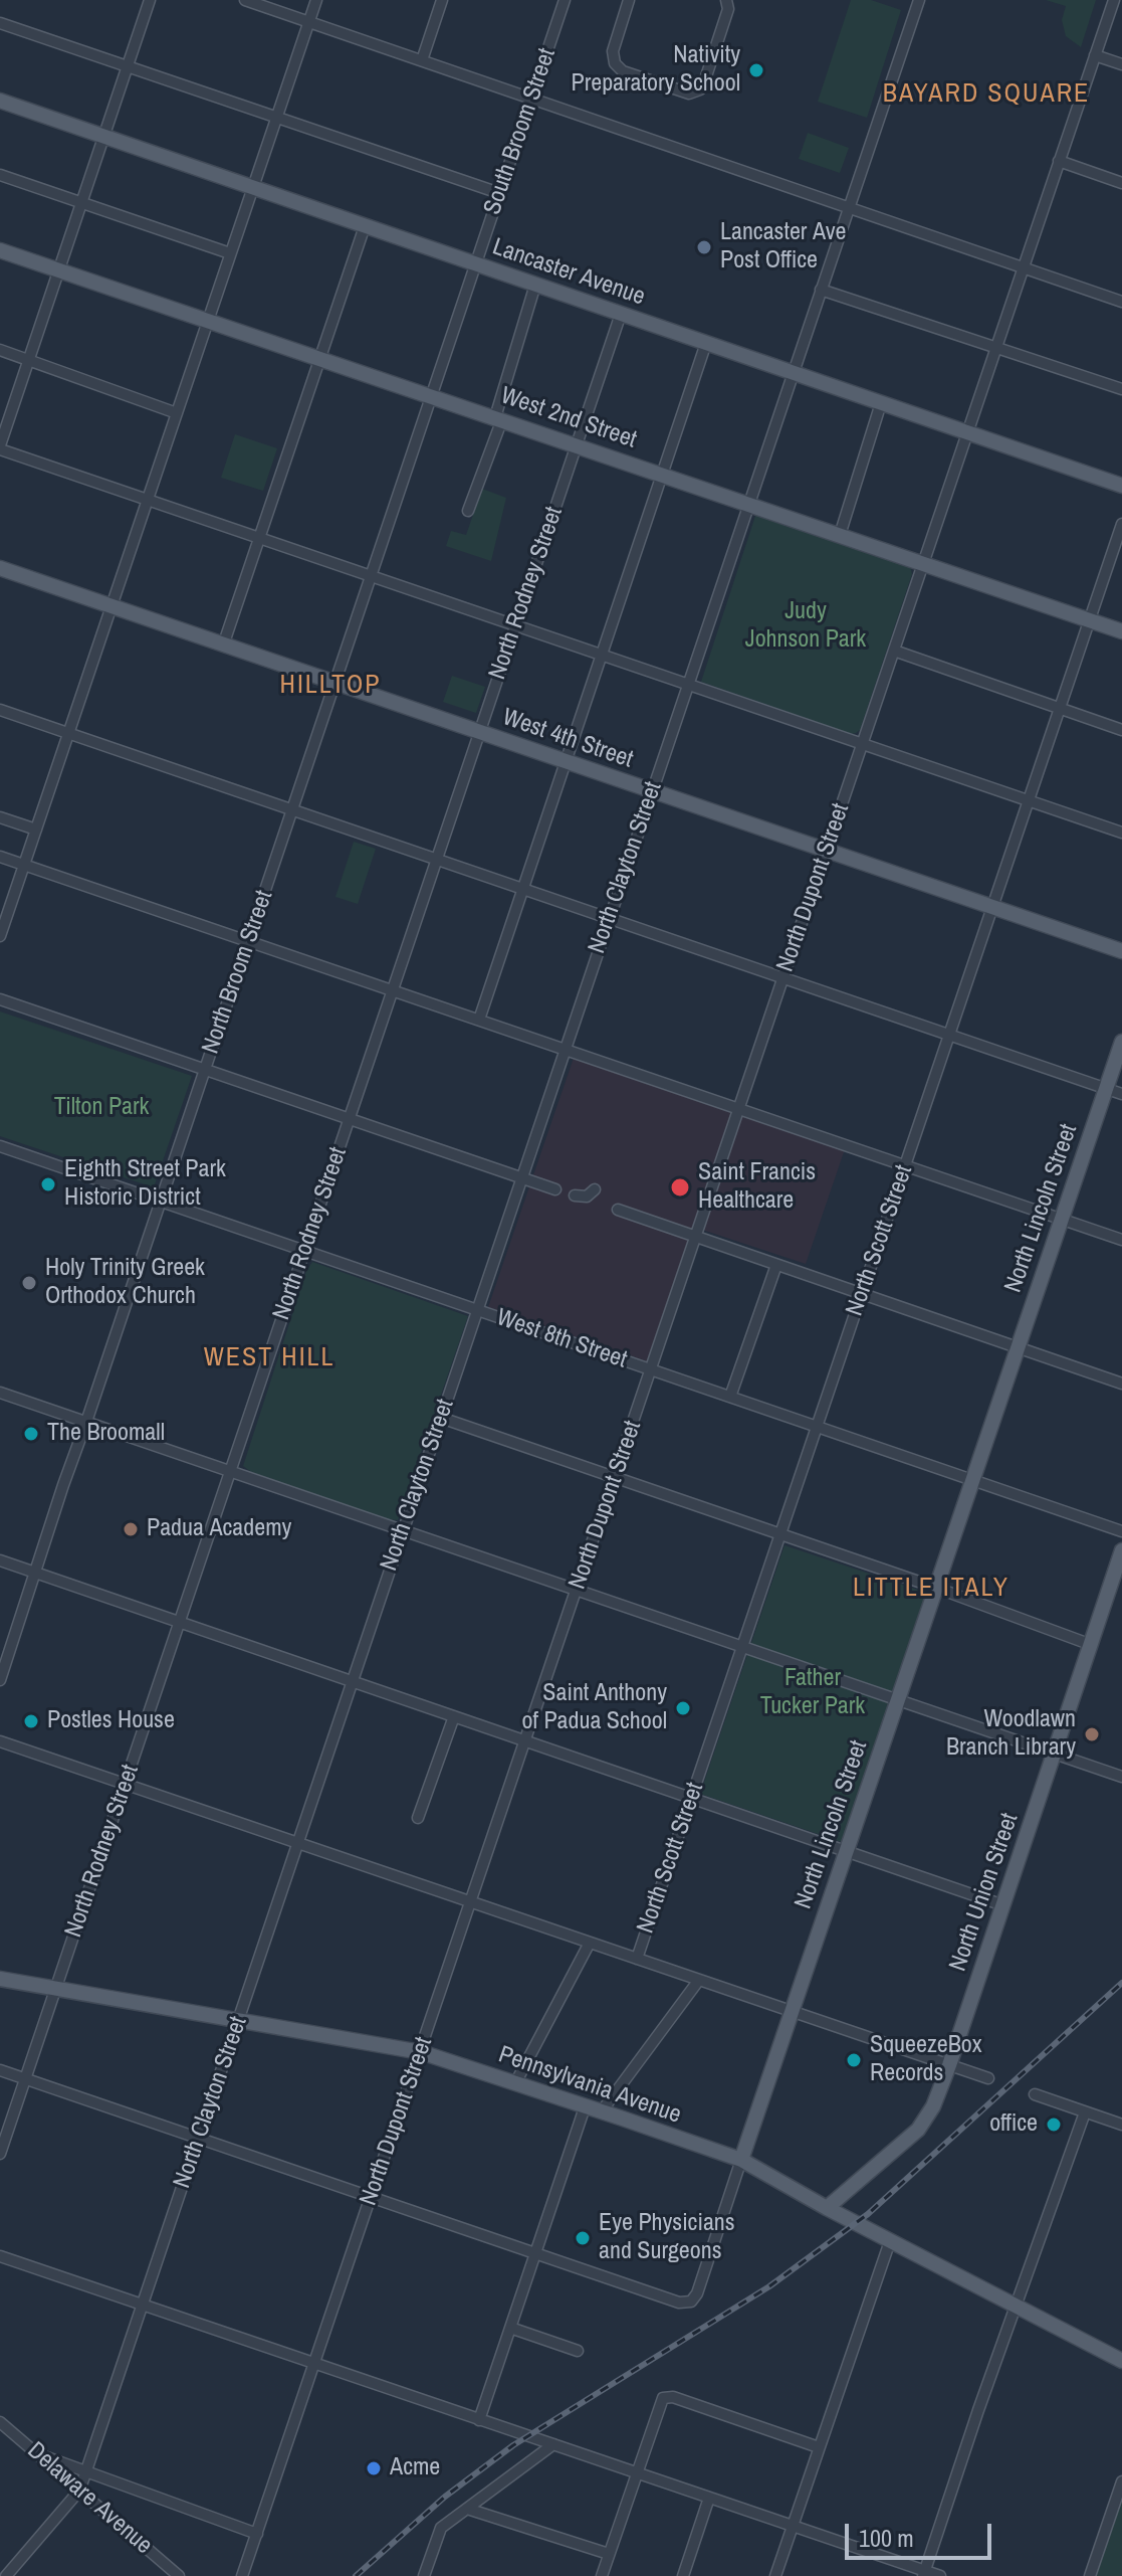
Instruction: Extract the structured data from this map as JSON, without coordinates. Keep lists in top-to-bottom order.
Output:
{
  "streets": {
    "main road": [
      "Lancaster Avenue",
      "West 2nd Street",
      "West 4th Street",
      "North Lincoln Street",
      "North Union Street",
      "Pennsylvania Avenue"
    ],
    "street": [
      "South Broom Street",
      "North Rodney Street",
      "North Clayton Street",
      "North Dupont Street",
      "North Broom Street",
      "North Scott Street",
      "West 8th Street",
      "Delaware Avenue"
    ]
  },
  "crossings": [
    ["South Broom Street", "Lancaster Avenue"],
    ["South Broom Street", "North Broom Street"],
    ["Lancaster Avenue", "North Rodney Street"],
    ["Lancaster Avenue", "North Clayton Street"],
    ["Lancaster Avenue", "North Dupont Street"],
    ["Lancaster Avenue", "North Broom Street"],
    ["West 2nd Street", "North Rodney Street"],
    ["West 2nd Street", "North Clayton Street"],
    ["West 2nd Street", "North Dupont Street"],
    ["West 2nd Street", "North Broom Street"],
    ["West 2nd Street", "North Scott Street"],
    ["North Rodney Street", "West 4th Street"],
    ["North Rodney Street", "West 8th Street"],
    ["North Rodney Street", "Pennsylvania Avenue"],
    ["West 4th Street", "North Clayton Street"],
    ["West 4th Street", "North Dupont Street"],
    ["West 4th Street", "North Broom Street"],
    ["West 4th Street", "North Scott Street"],
    ["North Clayton Street", "West 8th Street"],
    ["North Clayton Street", "Pennsylvania Avenue"],
    ["North Clayton Street", "Delaware Avenue"],
    ["North Dupont Street", "West 8th Street"],
    ["North Dupont Street", "Pennsylvania Avenue"],
    ["North Broom Street", "West 8th Street"],
    ["North Lincoln Street", "West 8th Street"],
    ["North Lincoln Street", "Pennsylvania Avenue"],
    ["North Scott Street", "West 8th Street"],
    ["North Union Street", "Pennsylvania Avenue"]
  ],
  "districts": [
    "BAYARD SQUARE",
    "HILLTOP",
    "WEST HILL",
    "LITTLE ITALY"
  ],
  "parks": ["Judy Johnson Park", "Tilton Park", "Father Tucker Park"],
  "places": [
    "Nativity Preparatory School",
    "Lancaster Ave Post Office",
    "Eighth Street Park Historic District",
    "Saint Francis Healthcare",
    "Holy Trinity Greek Orthodox Church",
    "The Broomall",
    "Padua Academy",
    "Saint Anthony of Padua School",
    "Postles House",
    "Woodlawn Branch Library",
    "SqueezeBox Records",
    "office",
    "Eye Physicians and Surgeons",
    "Acme"
  ],
  "scale_bar": "100 m"
}
